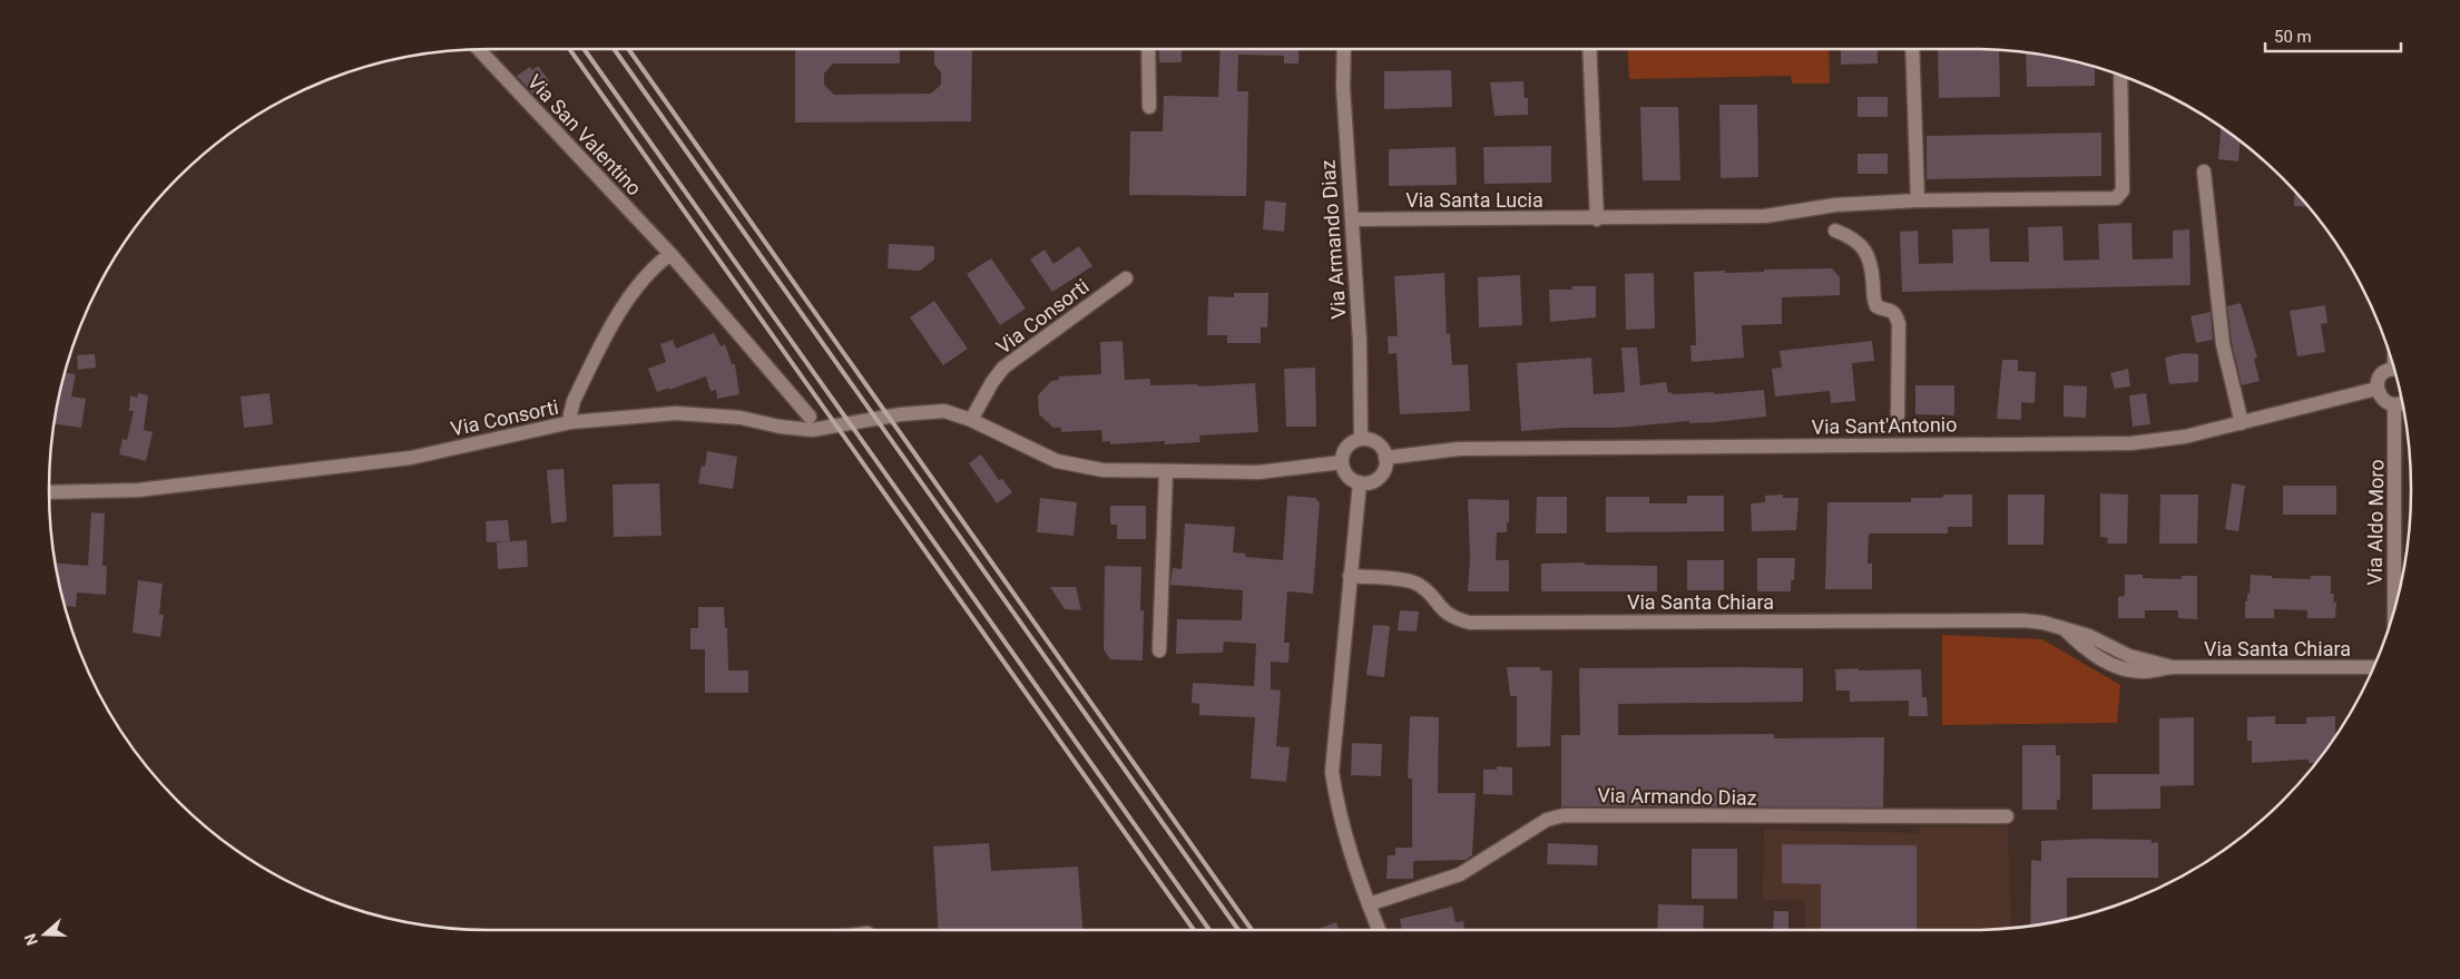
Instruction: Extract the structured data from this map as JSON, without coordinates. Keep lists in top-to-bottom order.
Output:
{
  "streets": {
    "street": [
      "Via San Valentino",
      "Via Santa Lucia",
      "Via Armando Diaz",
      "Via Consorti",
      "Via Sant'Antonio",
      "Via Aldo Moro",
      "Via Santa Chiara"
    ]
  },
  "crossings": [
    ["Via Santa Lucia", "Via Armando Diaz"],
    ["Via Armando Diaz", "Via Consorti"],
    ["Via Armando Diaz", "Via Sant'Antonio"],
    ["Via Consorti", "Via Sant'Antonio"]
  ],
  "scale_bar": "50 m",
  "north": "left"
}
